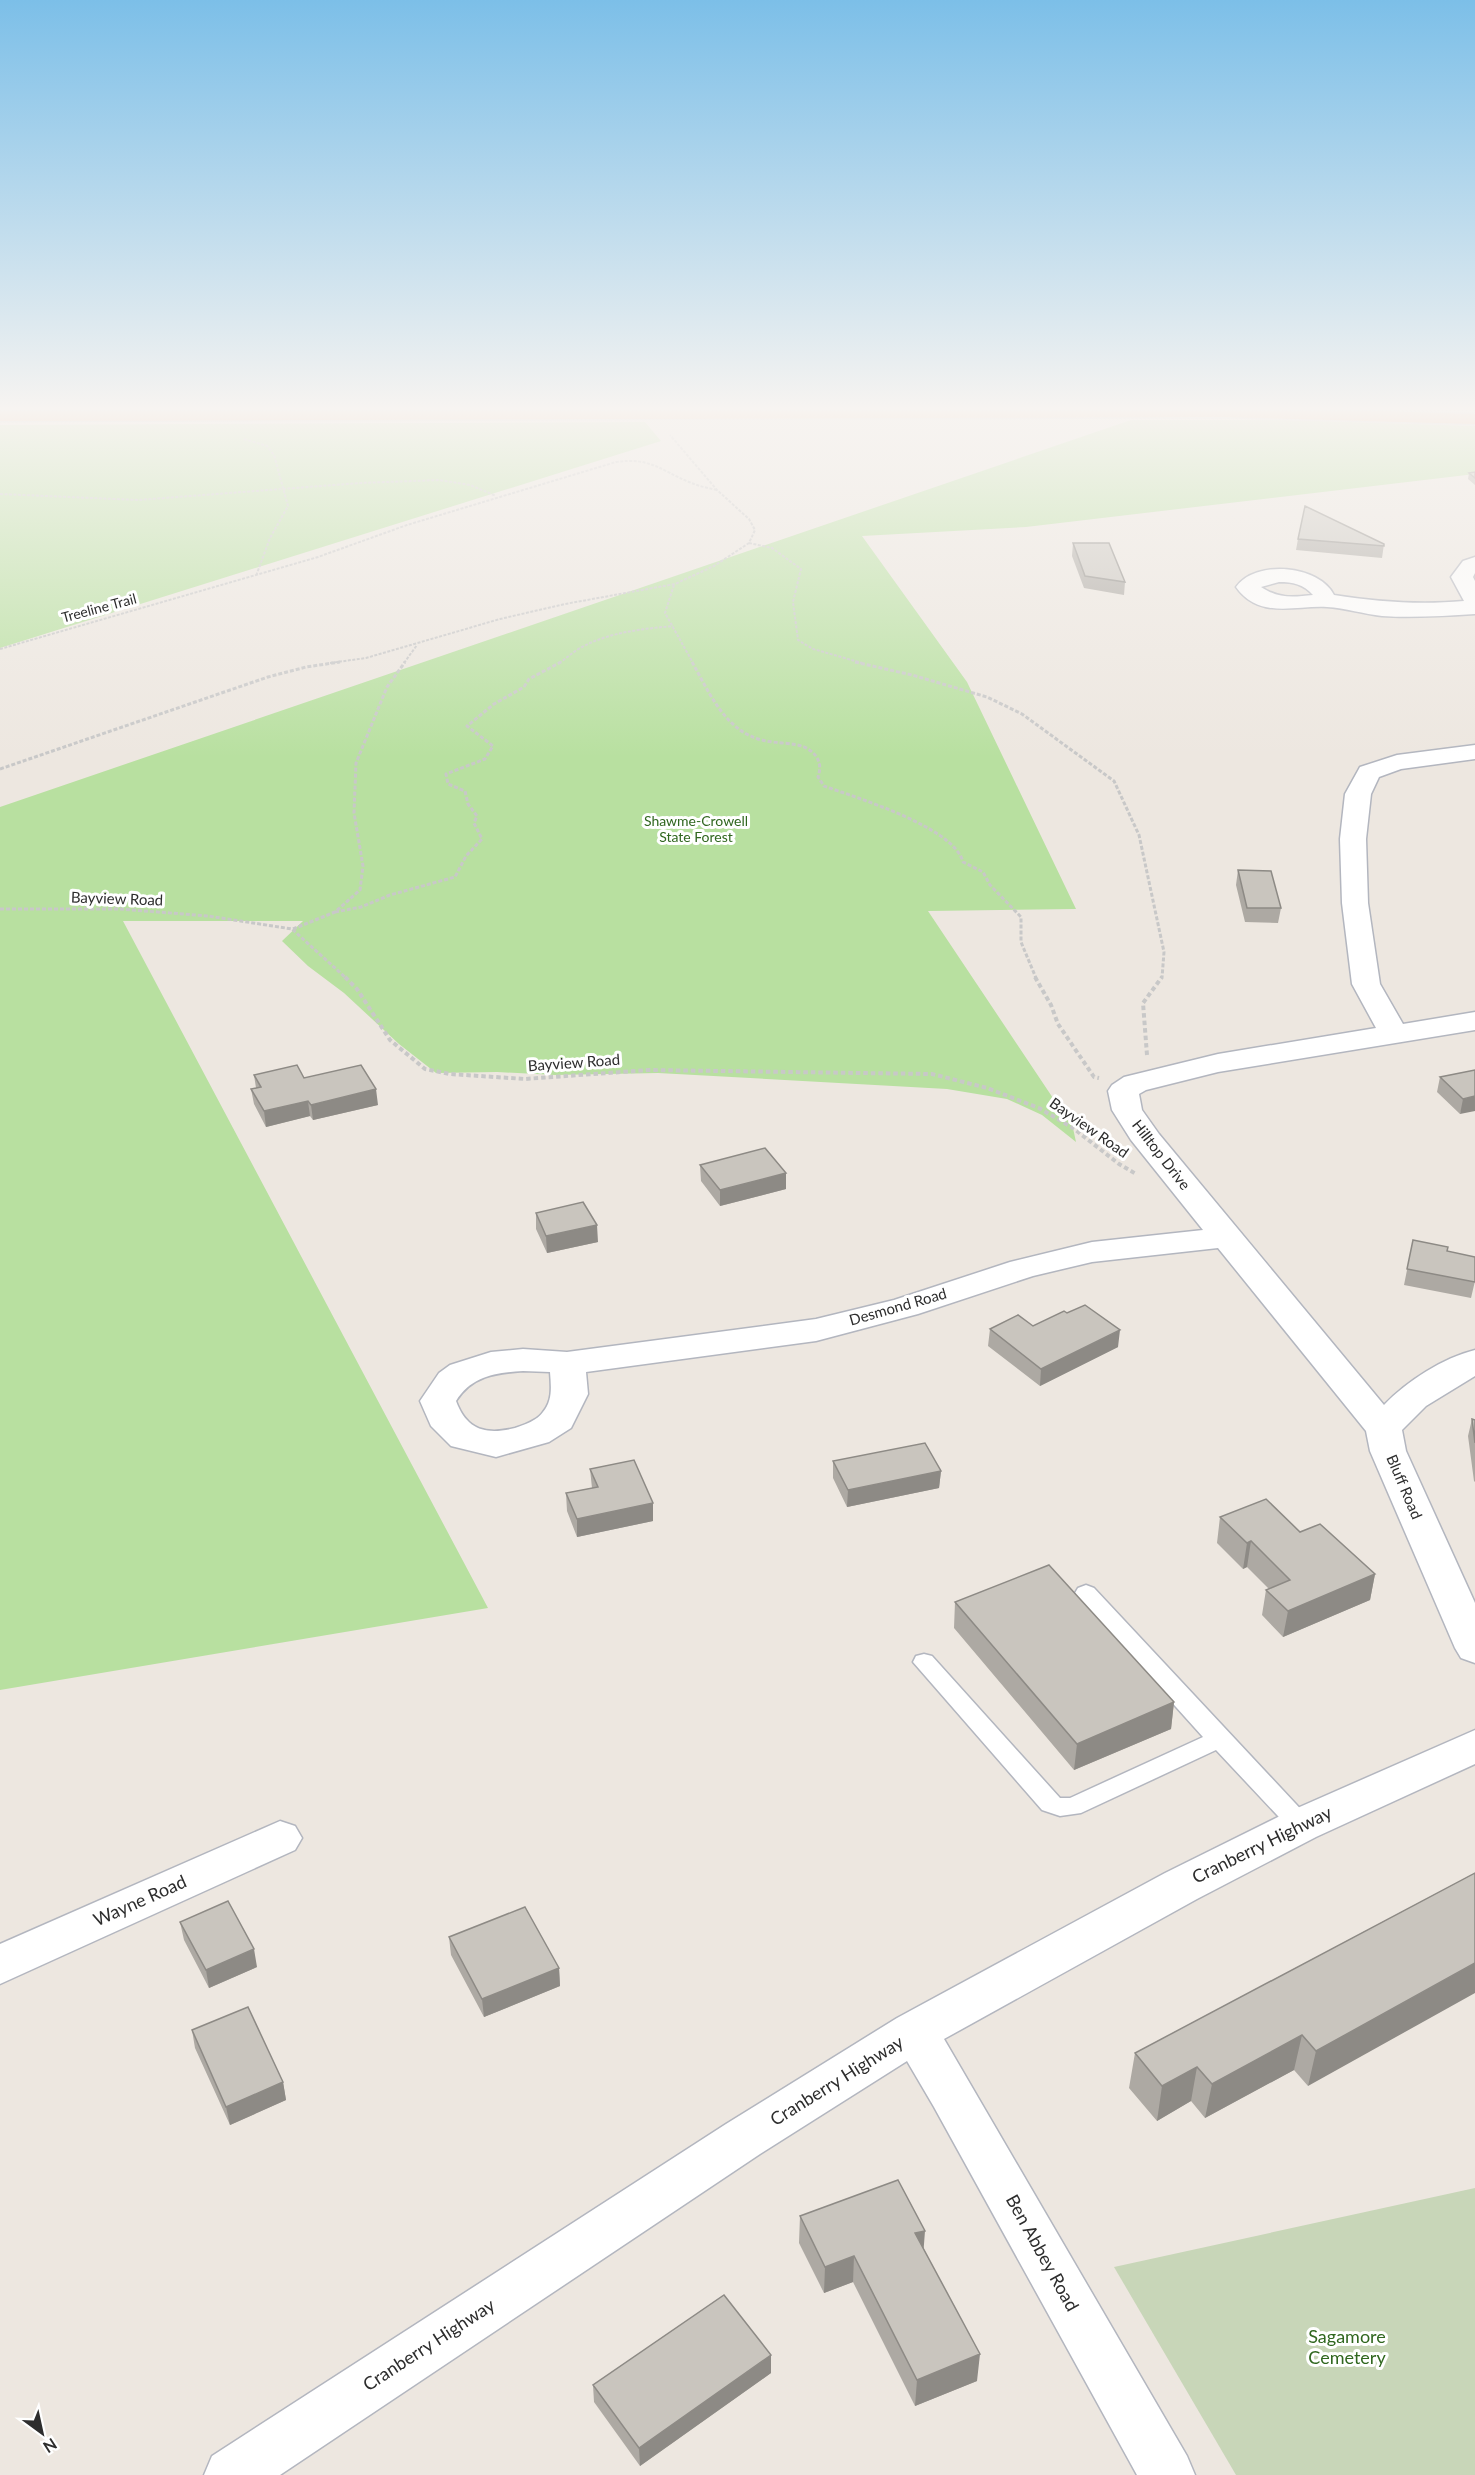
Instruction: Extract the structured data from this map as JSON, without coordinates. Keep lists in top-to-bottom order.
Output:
{
  "streets": {
    "street": [
      "Hilltop Drive",
      "Desmond Road",
      "Bluff Road",
      "Cranberry Highway",
      "Wayne Road",
      "Ben Abbey Road"
    ],
    "path": ["Treeline Trail", "Bayview Road"]
  },
  "crossings": [
    ["Bayview Road", "Hilltop Drive"],
    ["Hilltop Drive", "Desmond Road"],
    ["Hilltop Drive", "Bluff Road"],
    ["Cranberry Highway", "Ben Abbey Road"]
  ],
  "parks": ["Shawme-Crowell State Forest", "Sagamore Cemetery"],
  "north": "bottom right"
}
